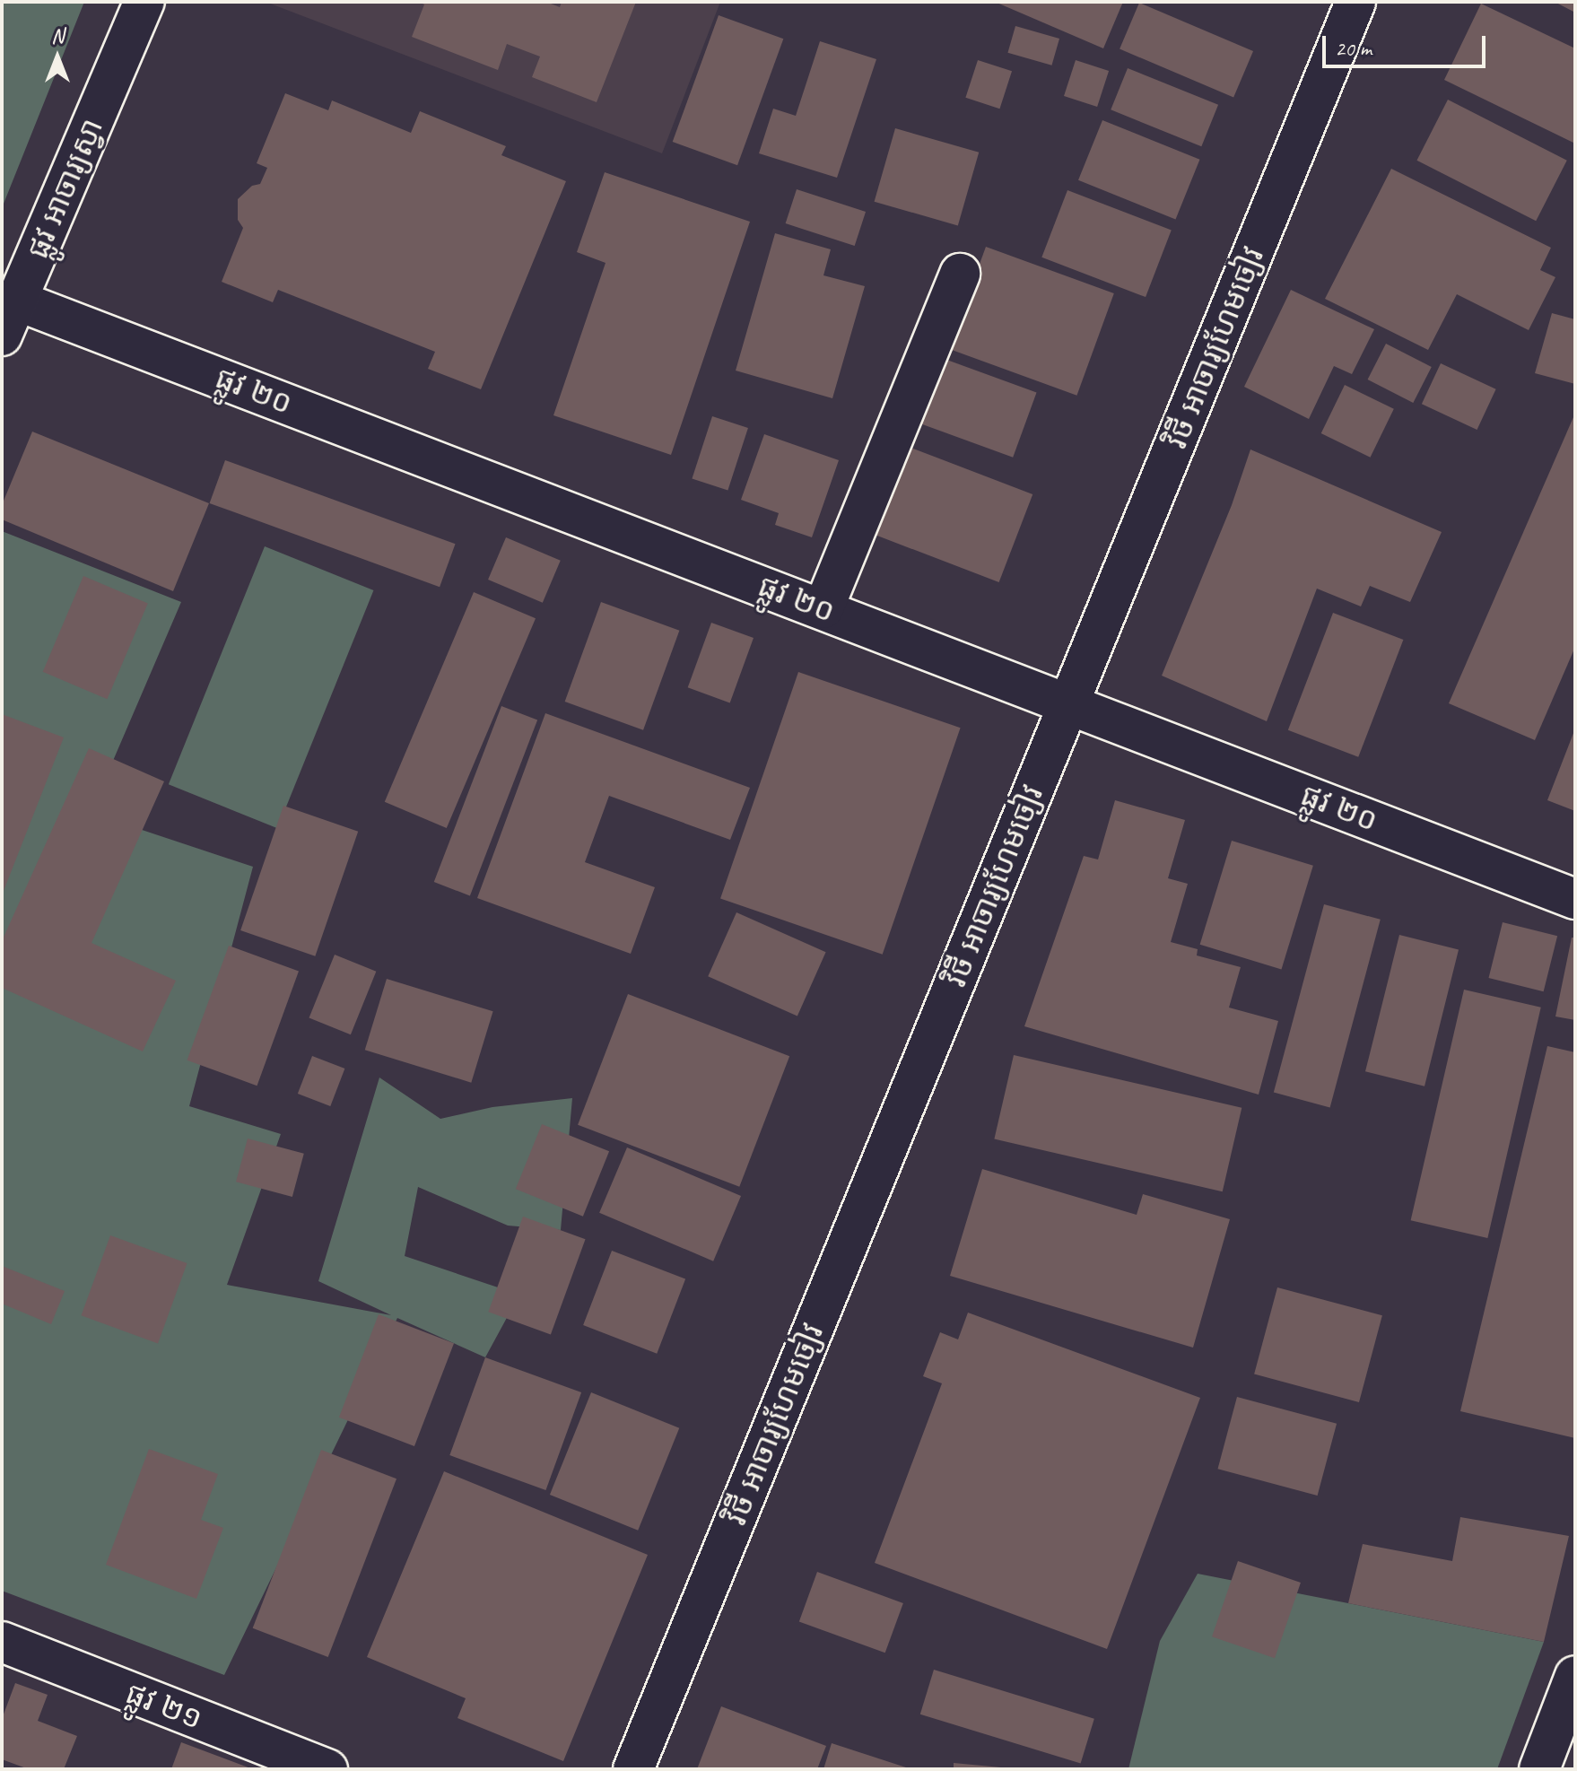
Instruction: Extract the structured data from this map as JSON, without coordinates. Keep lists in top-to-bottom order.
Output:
{
  "streets": {
    "street": [
      "ផ្លូវ អាចារ្យស្វា",
      "វិថី អាចារ្យហែមចៀវ",
      "ផ្លូវ ២០",
      "ផ្លូវ ២១"
    ]
  },
  "crossings": [
    ["ផ្លូវ អាចារ្យស្វា", "ផ្លូវ ២០"],
    ["វិថី អាចារ្យហែមចៀវ", "ផ្លូវ ២០"]
  ],
  "scale_bar": "20 m",
  "north": "top"
}
